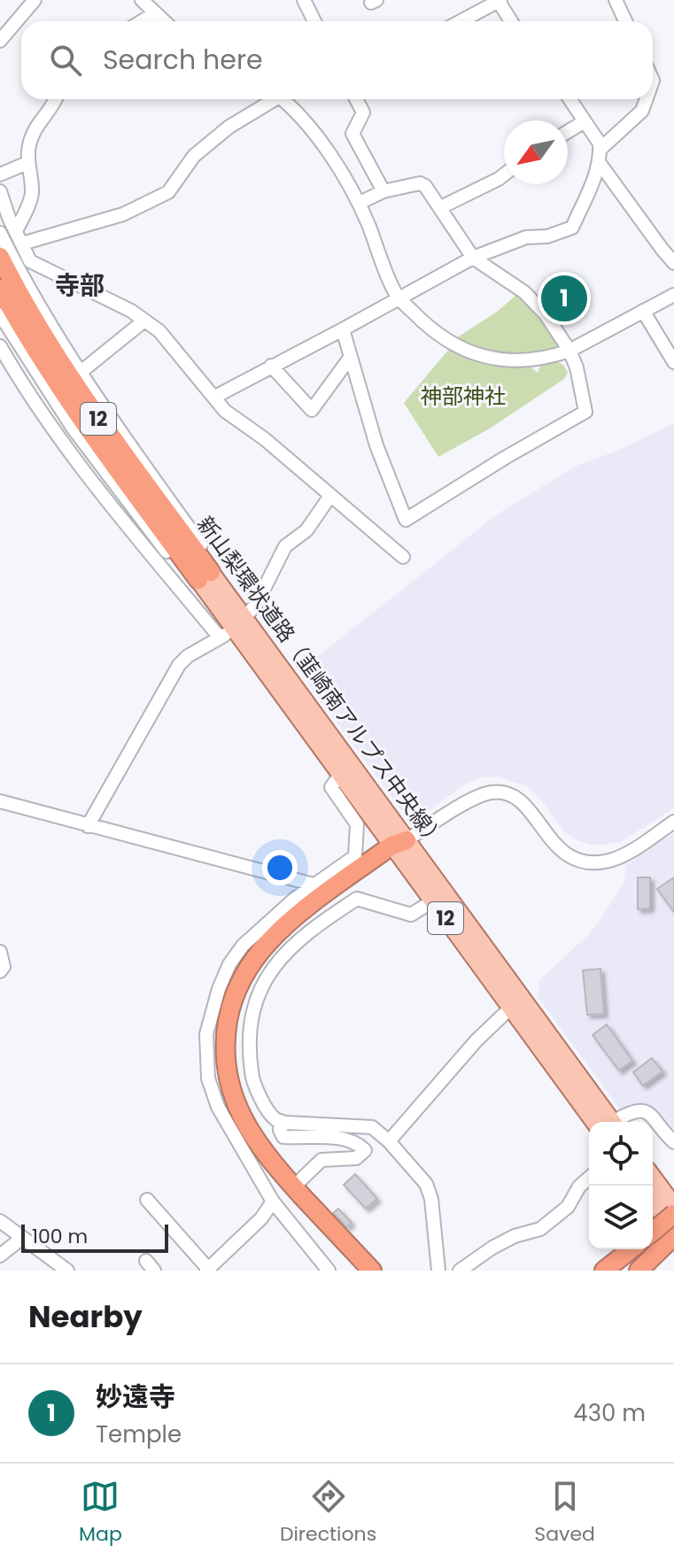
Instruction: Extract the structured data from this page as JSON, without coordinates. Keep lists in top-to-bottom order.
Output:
{
  "streets": {
    "highway": ["12", "新山梨環状道路（韮崎南アルプス中央線）"]
  },
  "districts": ["寺部"],
  "parks": ["神部神社"],
  "scale_bar": "100 m",
  "north": "bottom left",
  "page": {
    "search": "Search here",
    "pins": "1",
    "scale": "100 m",
    "heading": "Nearby",
    "list": [
      {
        "mark": "1",
        "name": "妙遠寺",
        "note": "Temple",
        "value": "430 m"
      }
    ],
    "nav": ["Map", "Directions", "Saved"]
  }
}
